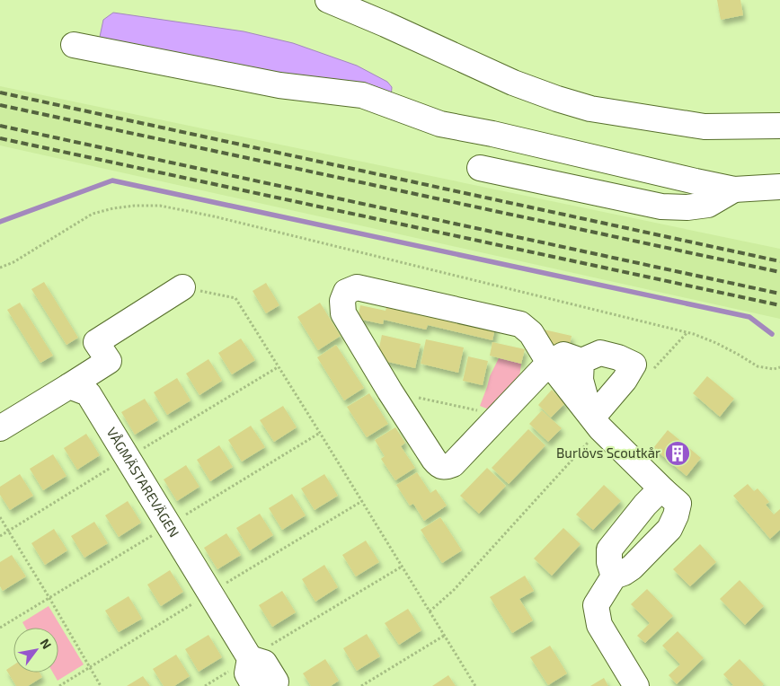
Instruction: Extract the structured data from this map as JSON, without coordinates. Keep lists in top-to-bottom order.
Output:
{
  "streets": {
    "main road": ["VÅGMÄSTAREVÄGEN"]
  },
  "places": {
    "building": ["Burlövs Scoutkår"]
  },
  "north": "top right"
}
